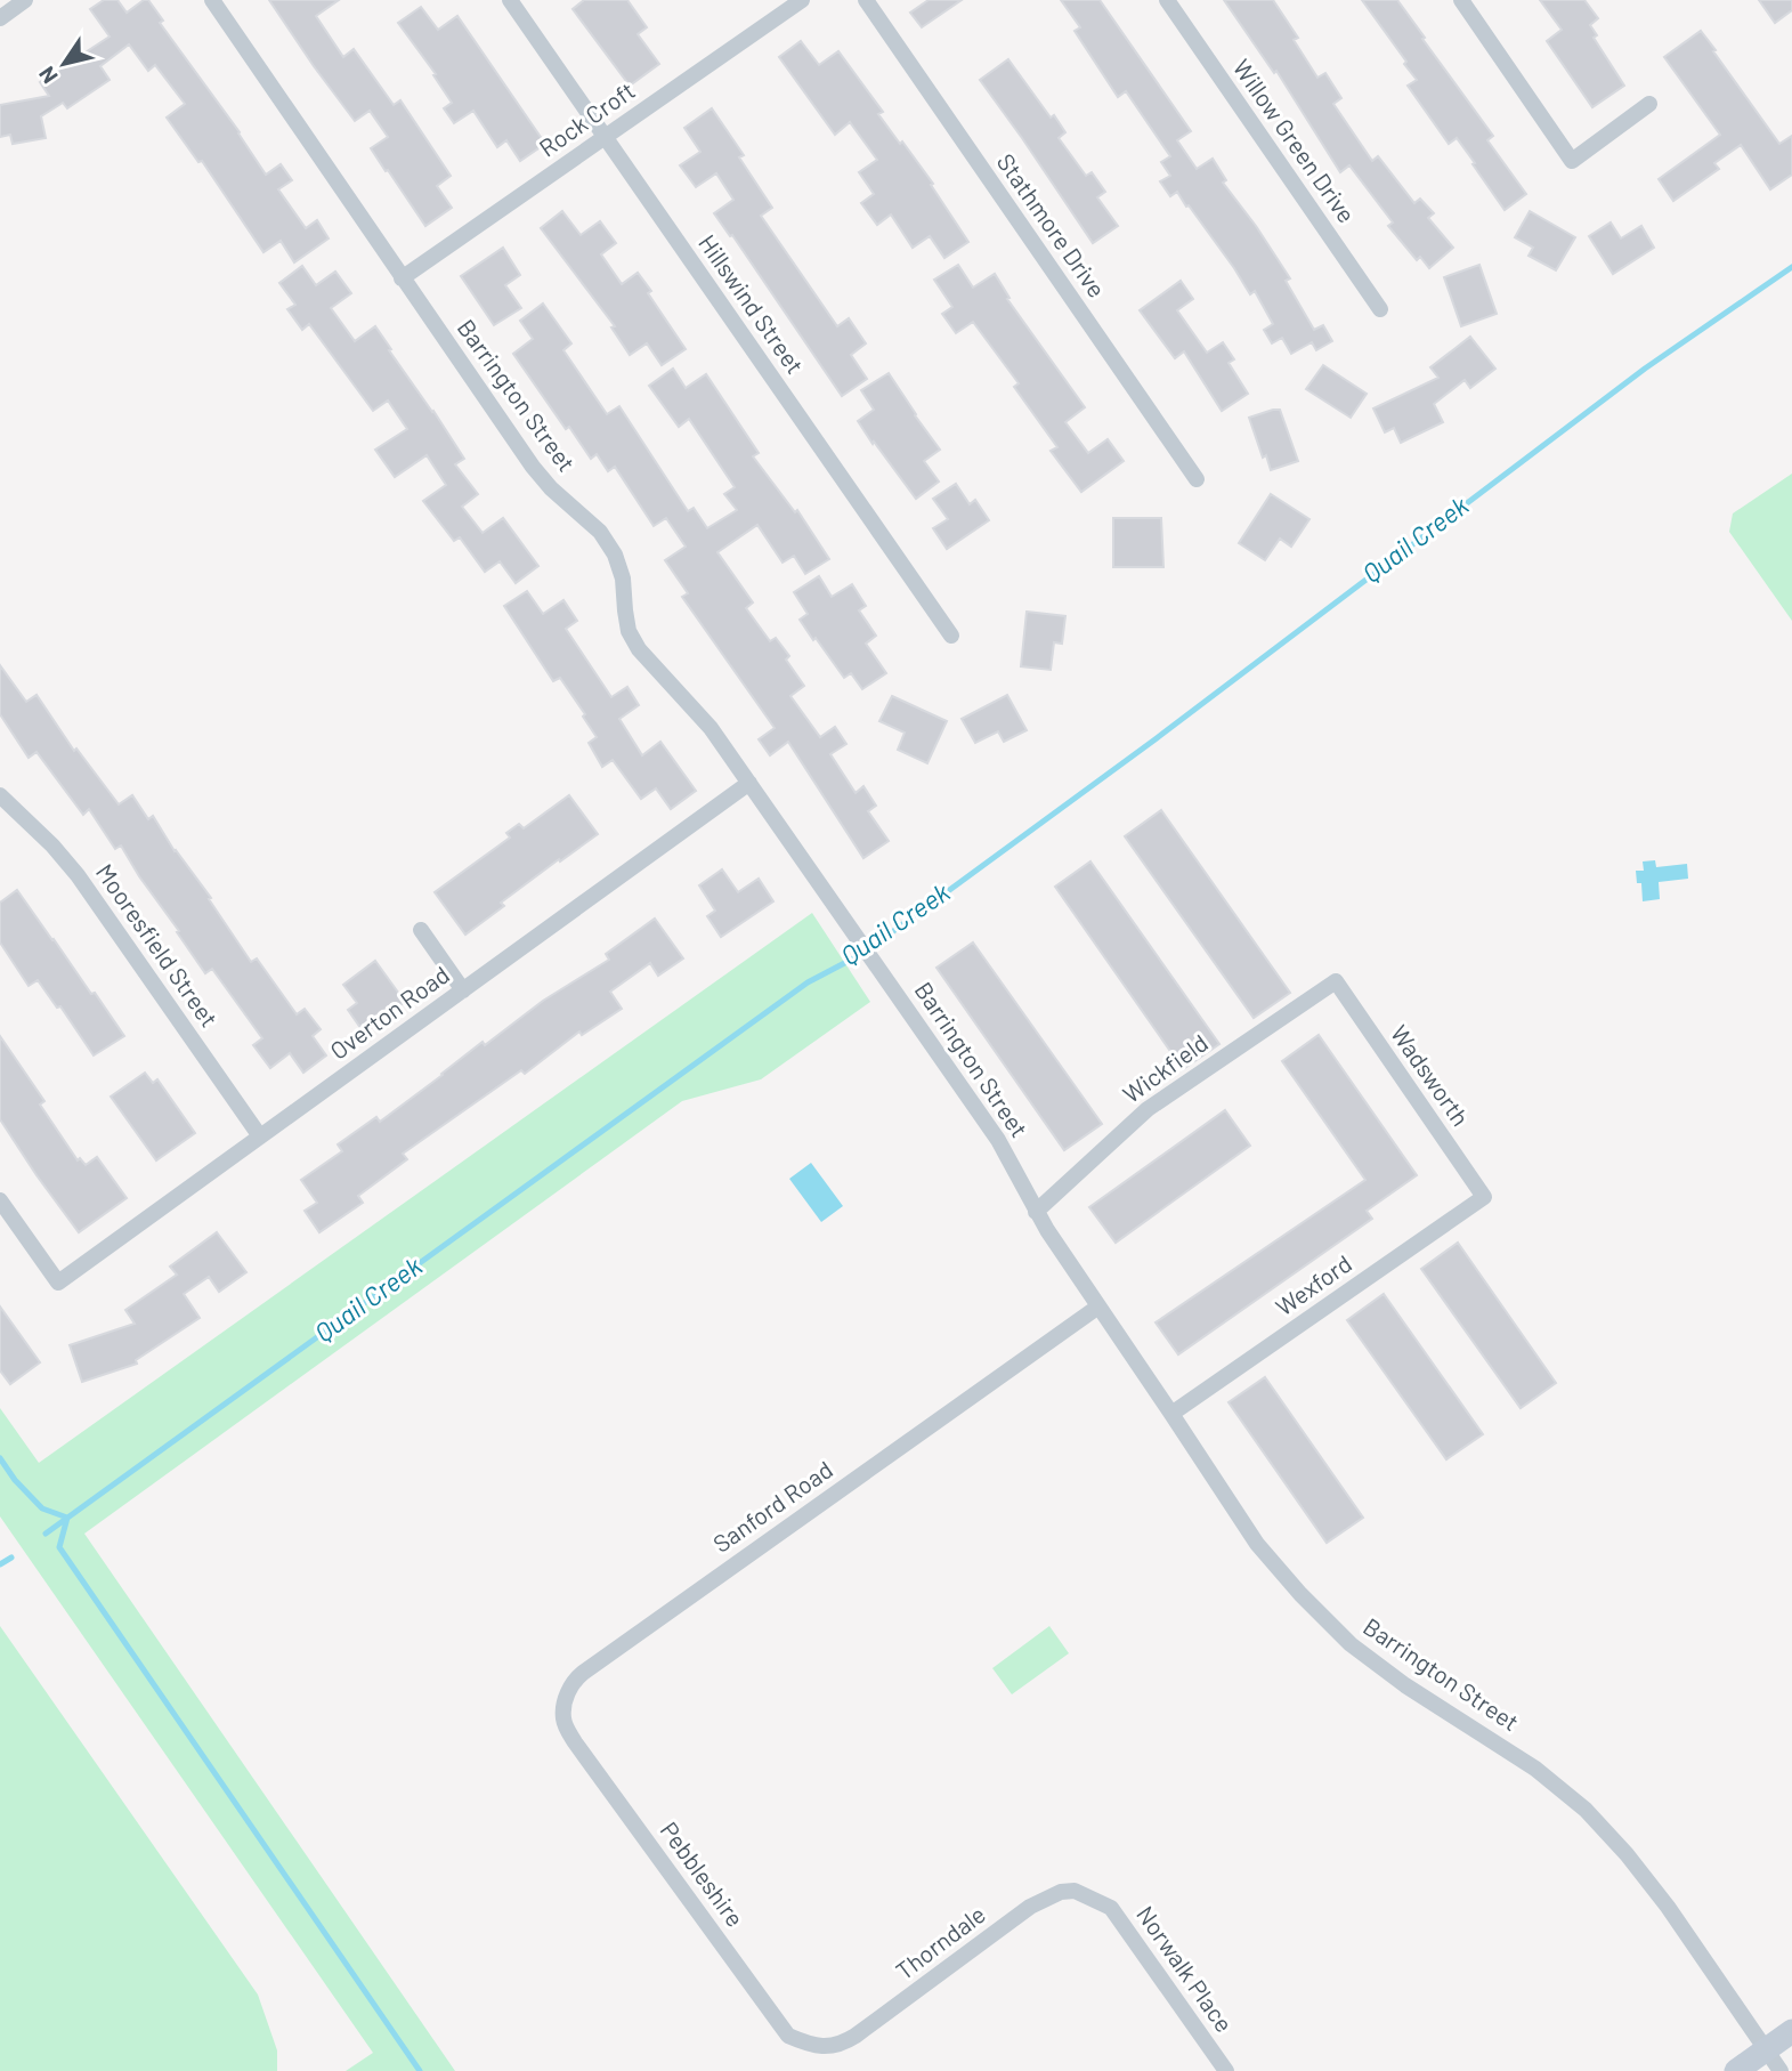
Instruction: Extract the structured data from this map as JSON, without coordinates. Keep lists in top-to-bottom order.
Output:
{
  "streets": {
    "street": [
      "Rock Croft",
      "Willow Green Drive",
      "Stathmore Drive",
      "Hillswind Street",
      "Barrington Street",
      "Mooresfield Street",
      "Overton Road",
      "Wickfield",
      "Wadsworth",
      "Wexford",
      "Sanford Road",
      "Pebbleshire",
      "Thorndale",
      "Norwalk Place"
    ]
  },
  "crossings": [
    ["Rock Croft", "Hillswind Street"],
    ["Rock Croft", "Barrington Street"],
    ["Barrington Street", "Overton Road"],
    ["Barrington Street", "Wickfield"],
    ["Barrington Street", "Wexford"],
    ["Barrington Street", "Sanford Road"],
    ["Mooresfield Street", "Overton Road"],
    ["Wickfield", "Wadsworth"],
    ["Wadsworth", "Wexford"],
    ["Sanford Road", "Pebbleshire"],
    ["Pebbleshire", "Thorndale"],
    ["Thorndale", "Norwalk Place"]
  ],
  "water": ["Quail Creek"],
  "north": "bottom left"
}
